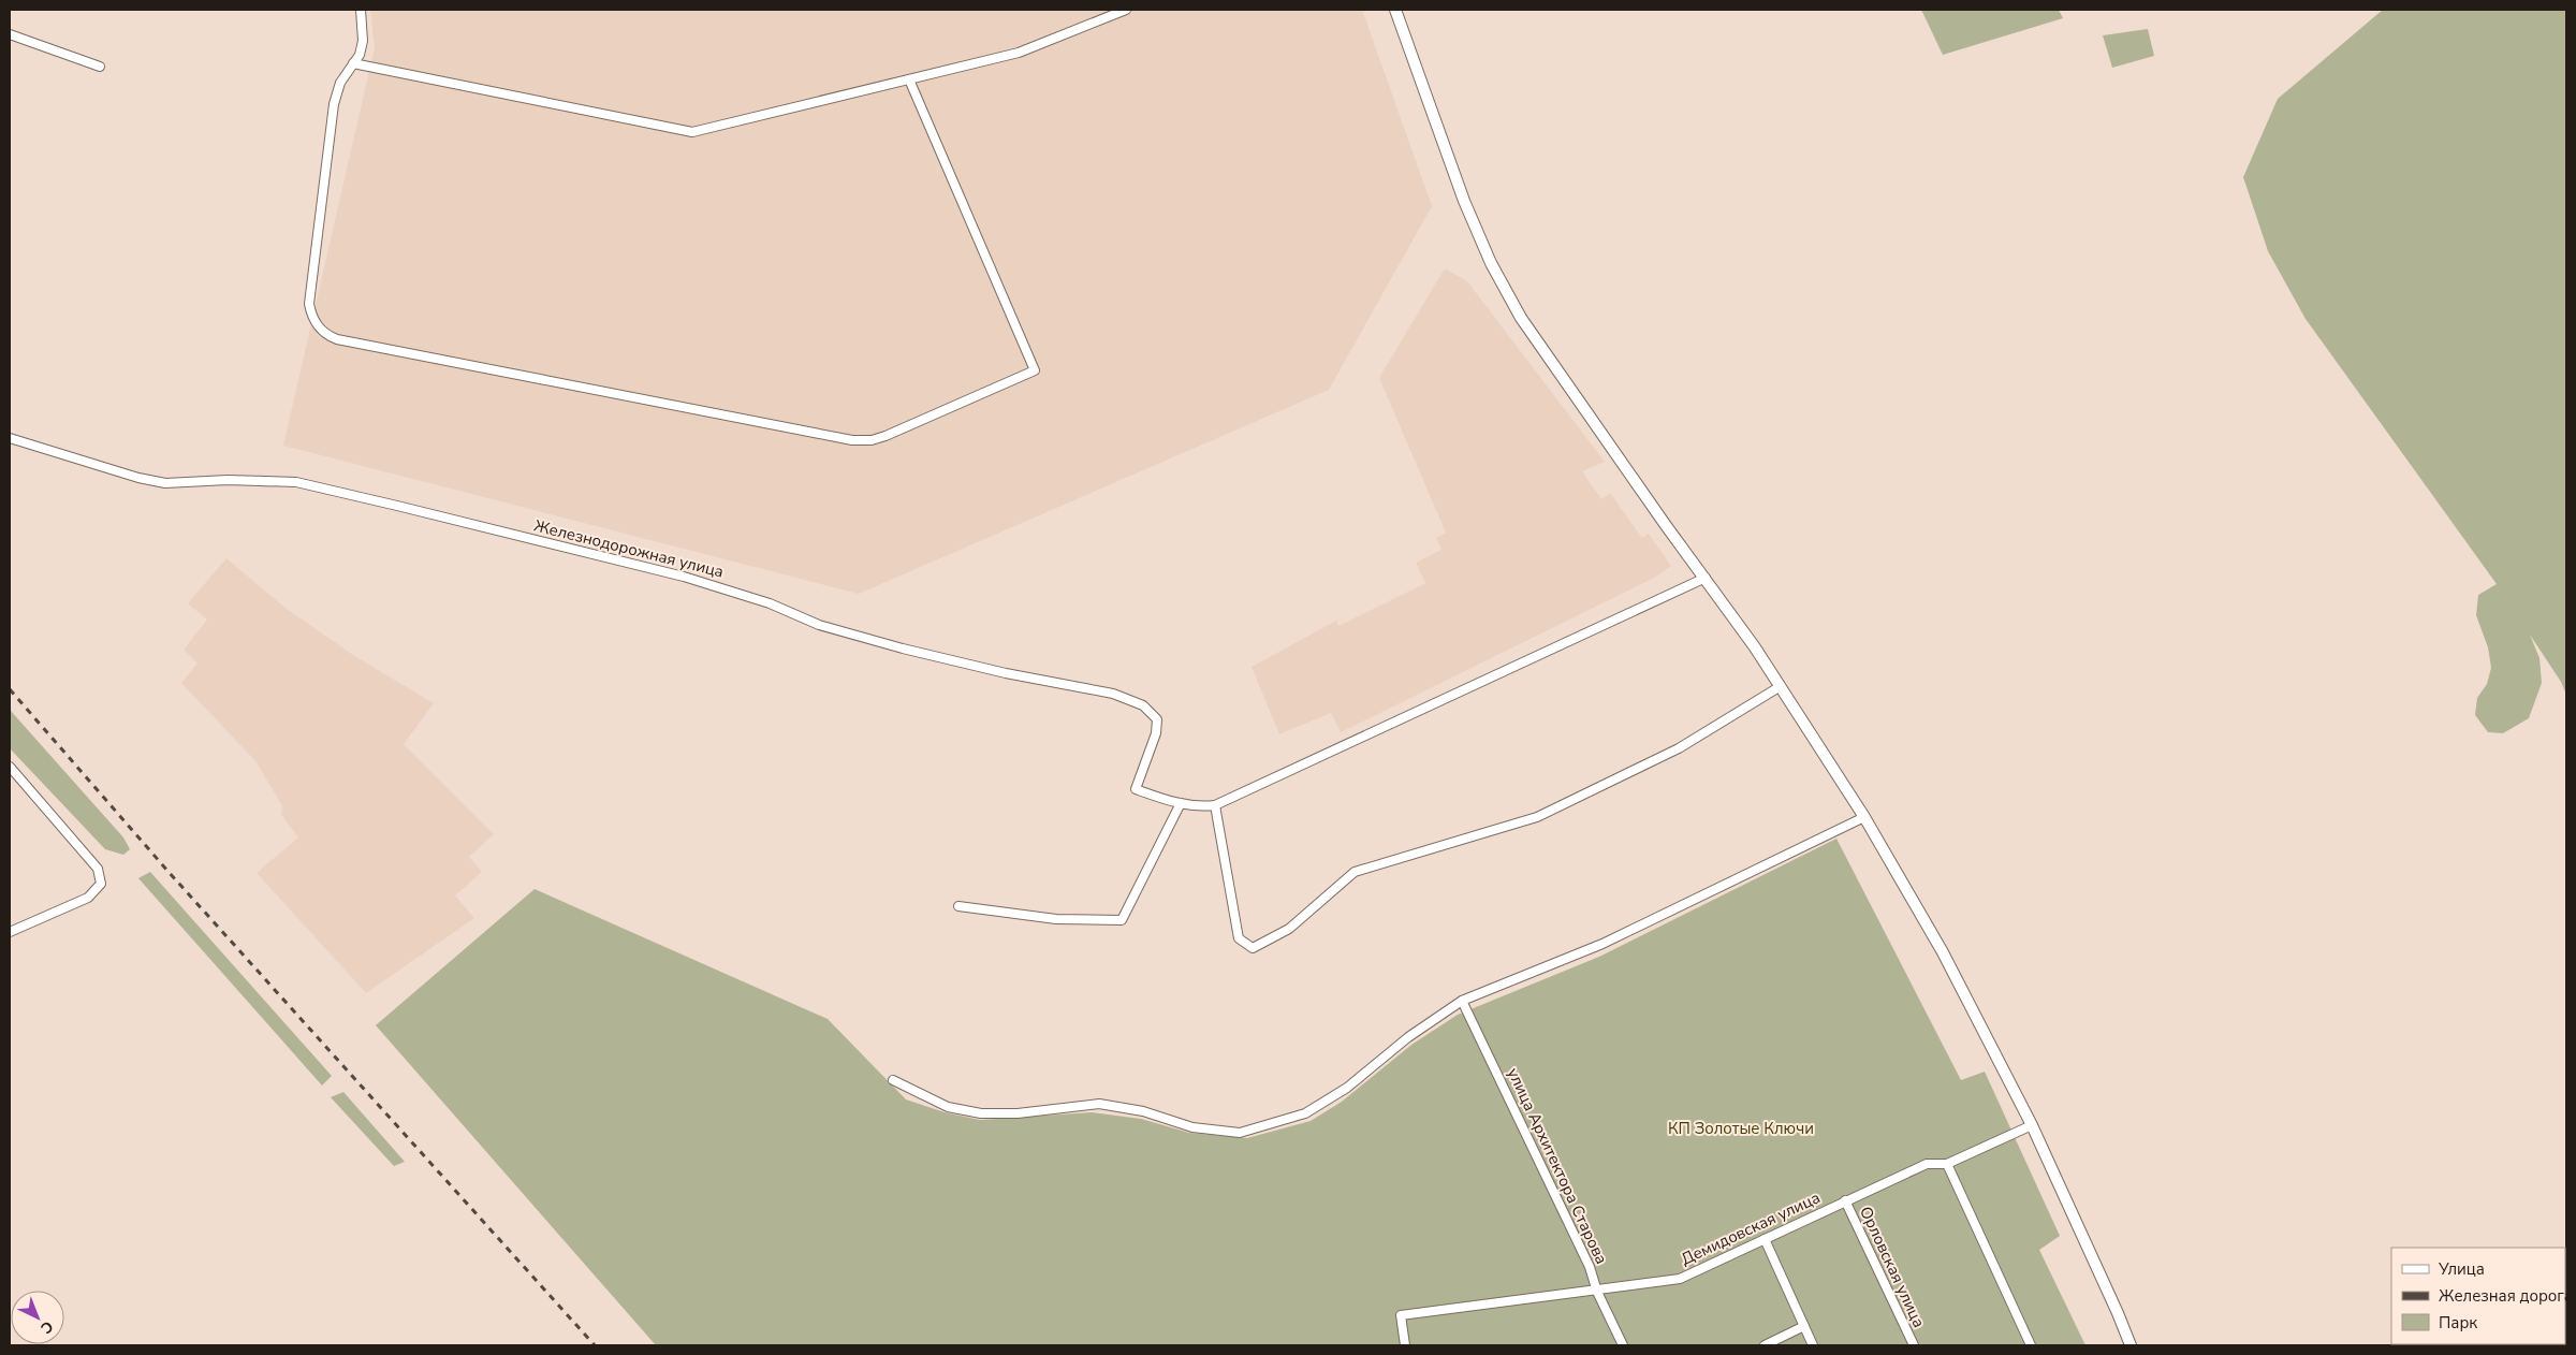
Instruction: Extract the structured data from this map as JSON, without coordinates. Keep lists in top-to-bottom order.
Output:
{
  "streets": {
    "street": [
      "Железнодорожная улица",
      "улица Архитектора Старова",
      "Демидовская улица",
      "Орловская улица"
    ]
  },
  "crossings": [
    ["улица Архитектора Старова", "Демидовская улица"],
    ["Демидовская улица", "Орловская улица"]
  ],
  "parks": ["КП Золотые Ключи"],
  "legend": ["Улица", "Железная дорога", "Парк"],
  "north": "bottom right"
}
